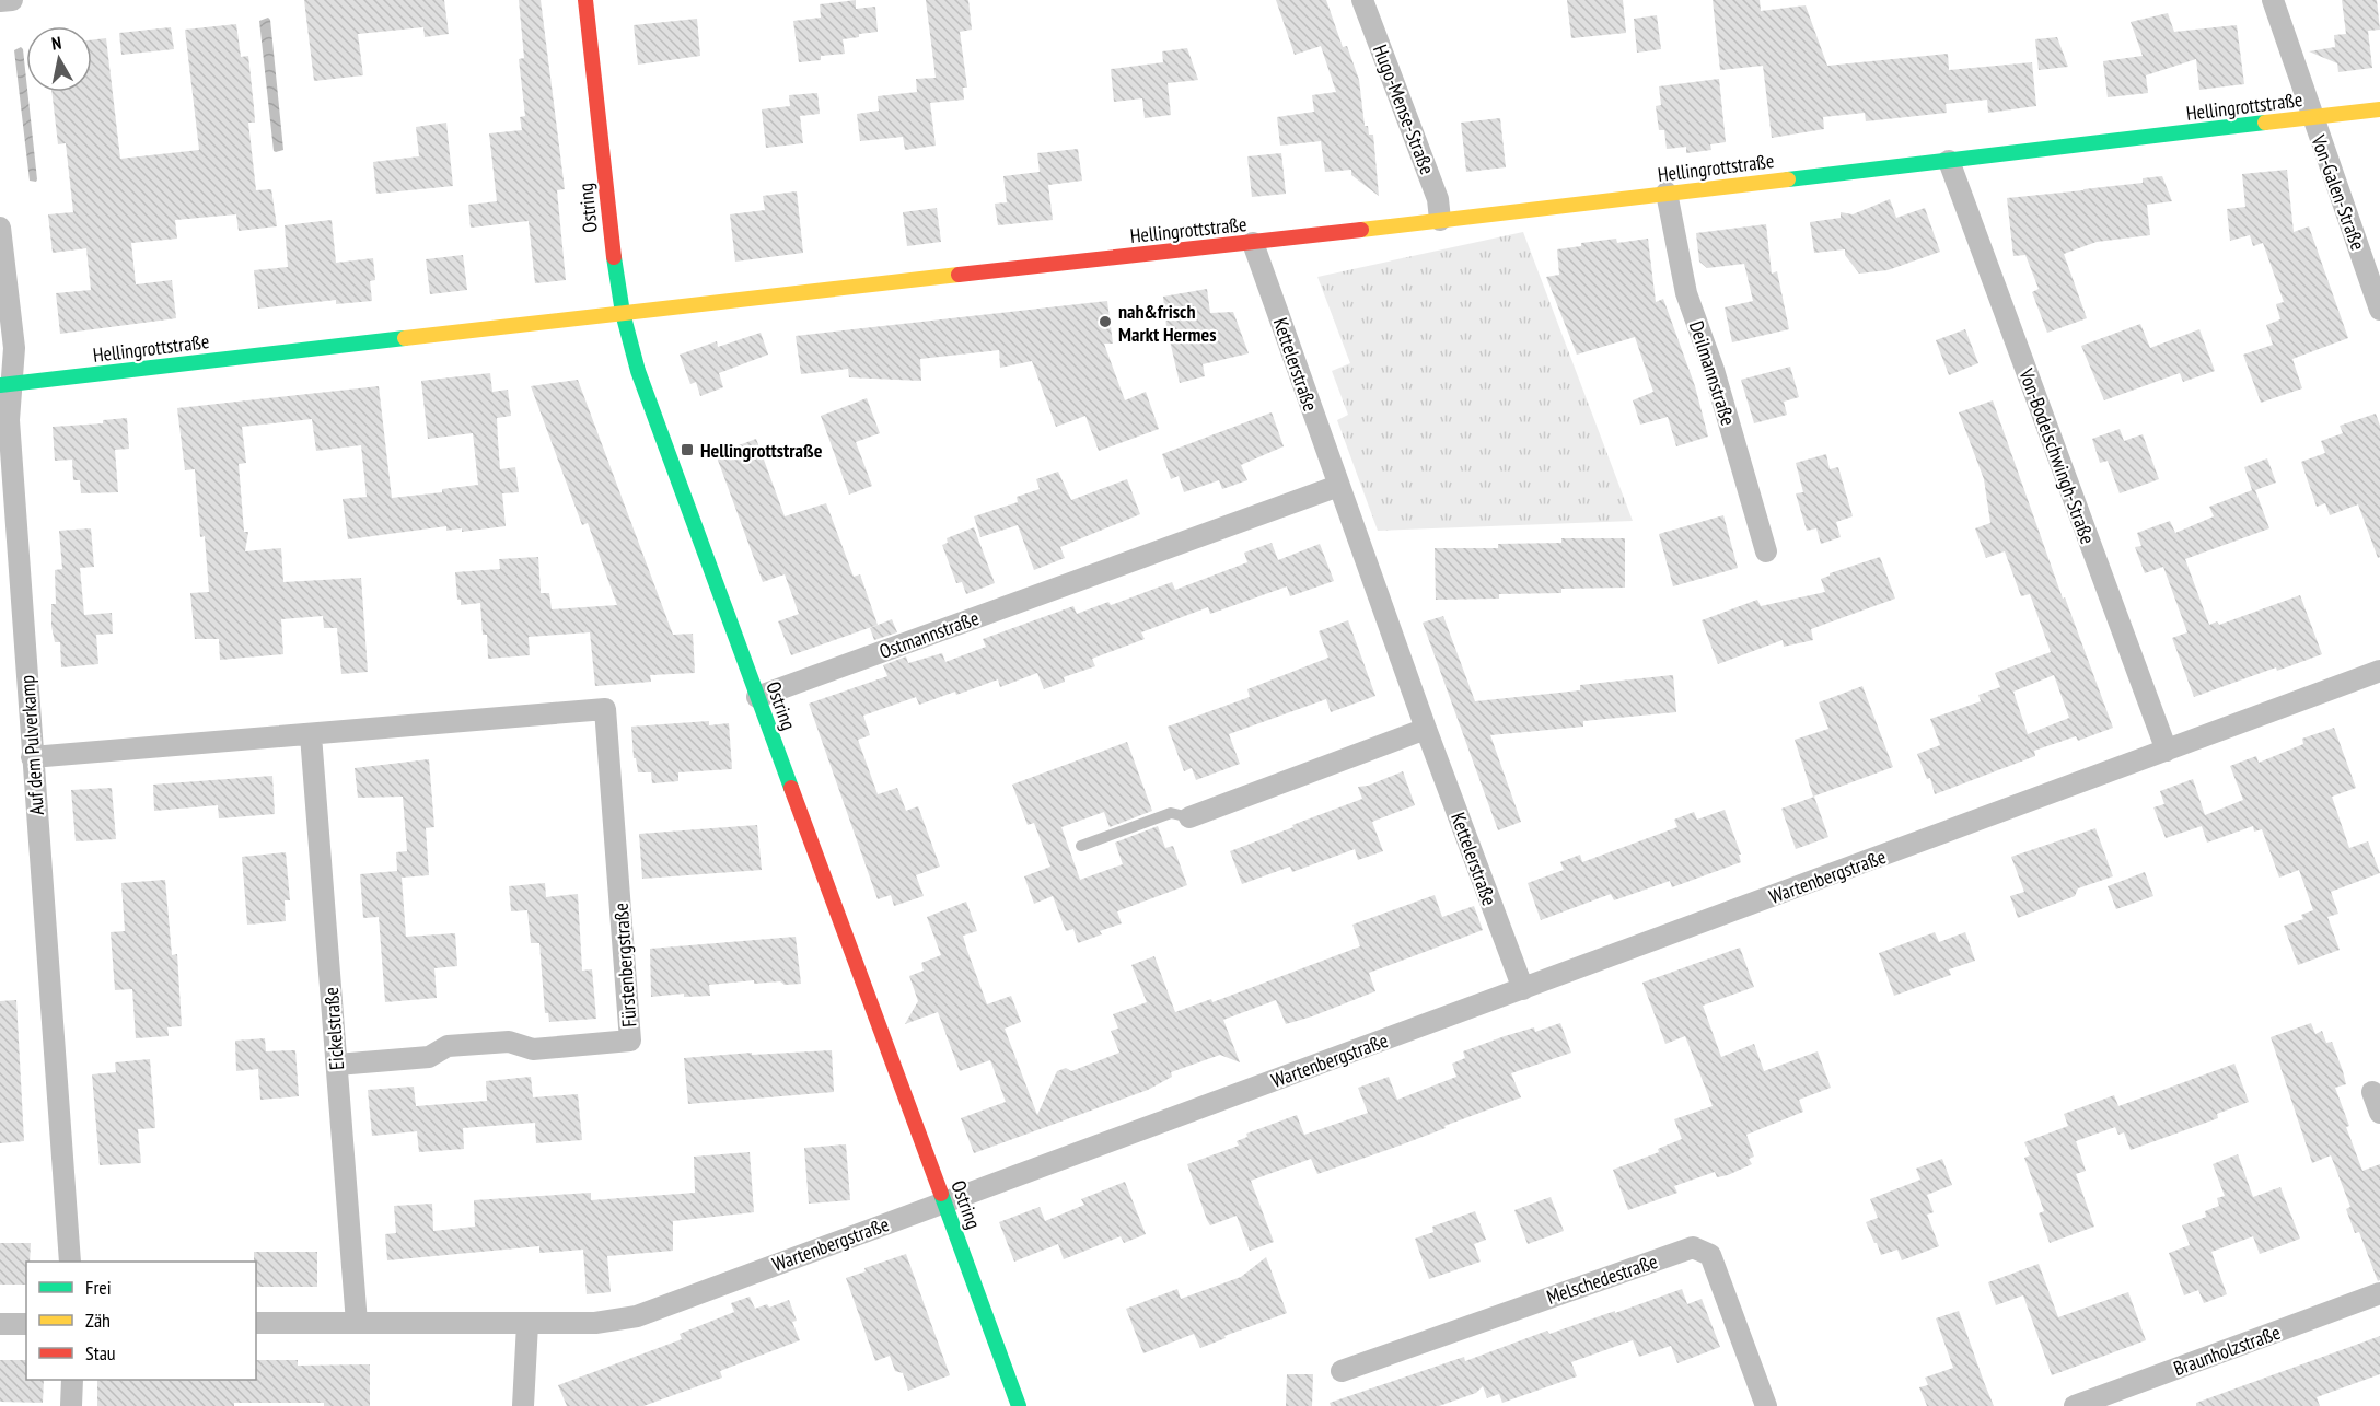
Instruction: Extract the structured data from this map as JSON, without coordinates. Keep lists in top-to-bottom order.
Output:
{
  "streets": {
    "street": [
      "Hellingrottstraße",
      "Hugo-Mense-Straße",
      "Von-Galen-Straße",
      "Ostring",
      "Kettelerstraße",
      "Deilmannstraße",
      "Von-Bodelschwingh-Straße",
      "Ostmannstraße",
      "Auf dem Pulverkamp",
      "Wartenbergstraße",
      "Fürstenbergstraße",
      "Eickelstraße",
      "Melschedestraße",
      "Braunholzstraße"
    ]
  },
  "crossings": [
    ["Hellingrottstraße", "Hugo-Mense-Straße"],
    ["Hellingrottstraße", "Von-Galen-Straße"],
    ["Hellingrottstraße", "Ostring"],
    ["Hellingrottstraße", "Kettelerstraße"],
    ["Hellingrottstraße", "Deilmannstraße"],
    ["Hellingrottstraße", "Von-Bodelschwingh-Straße"],
    ["Hellingrottstraße", "Auf dem Pulverkamp"],
    ["Ostring", "Ostmannstraße"],
    ["Ostring", "Wartenbergstraße"],
    ["Kettelerstraße", "Ostmannstraße"],
    ["Kettelerstraße", "Wartenbergstraße"],
    ["Von-Bodelschwingh-Straße", "Wartenbergstraße"],
    ["Wartenbergstraße", "Eickelstraße"],
    ["Fürstenbergstraße", "Eickelstraße"]
  ],
  "places": {
    "other": ["nah&frisch Markt Hermes"],
    "transit": ["Hellingrottstraße"]
  },
  "legend": ["Frei", "Zäh", "Stau"],
  "north": "top"
}
